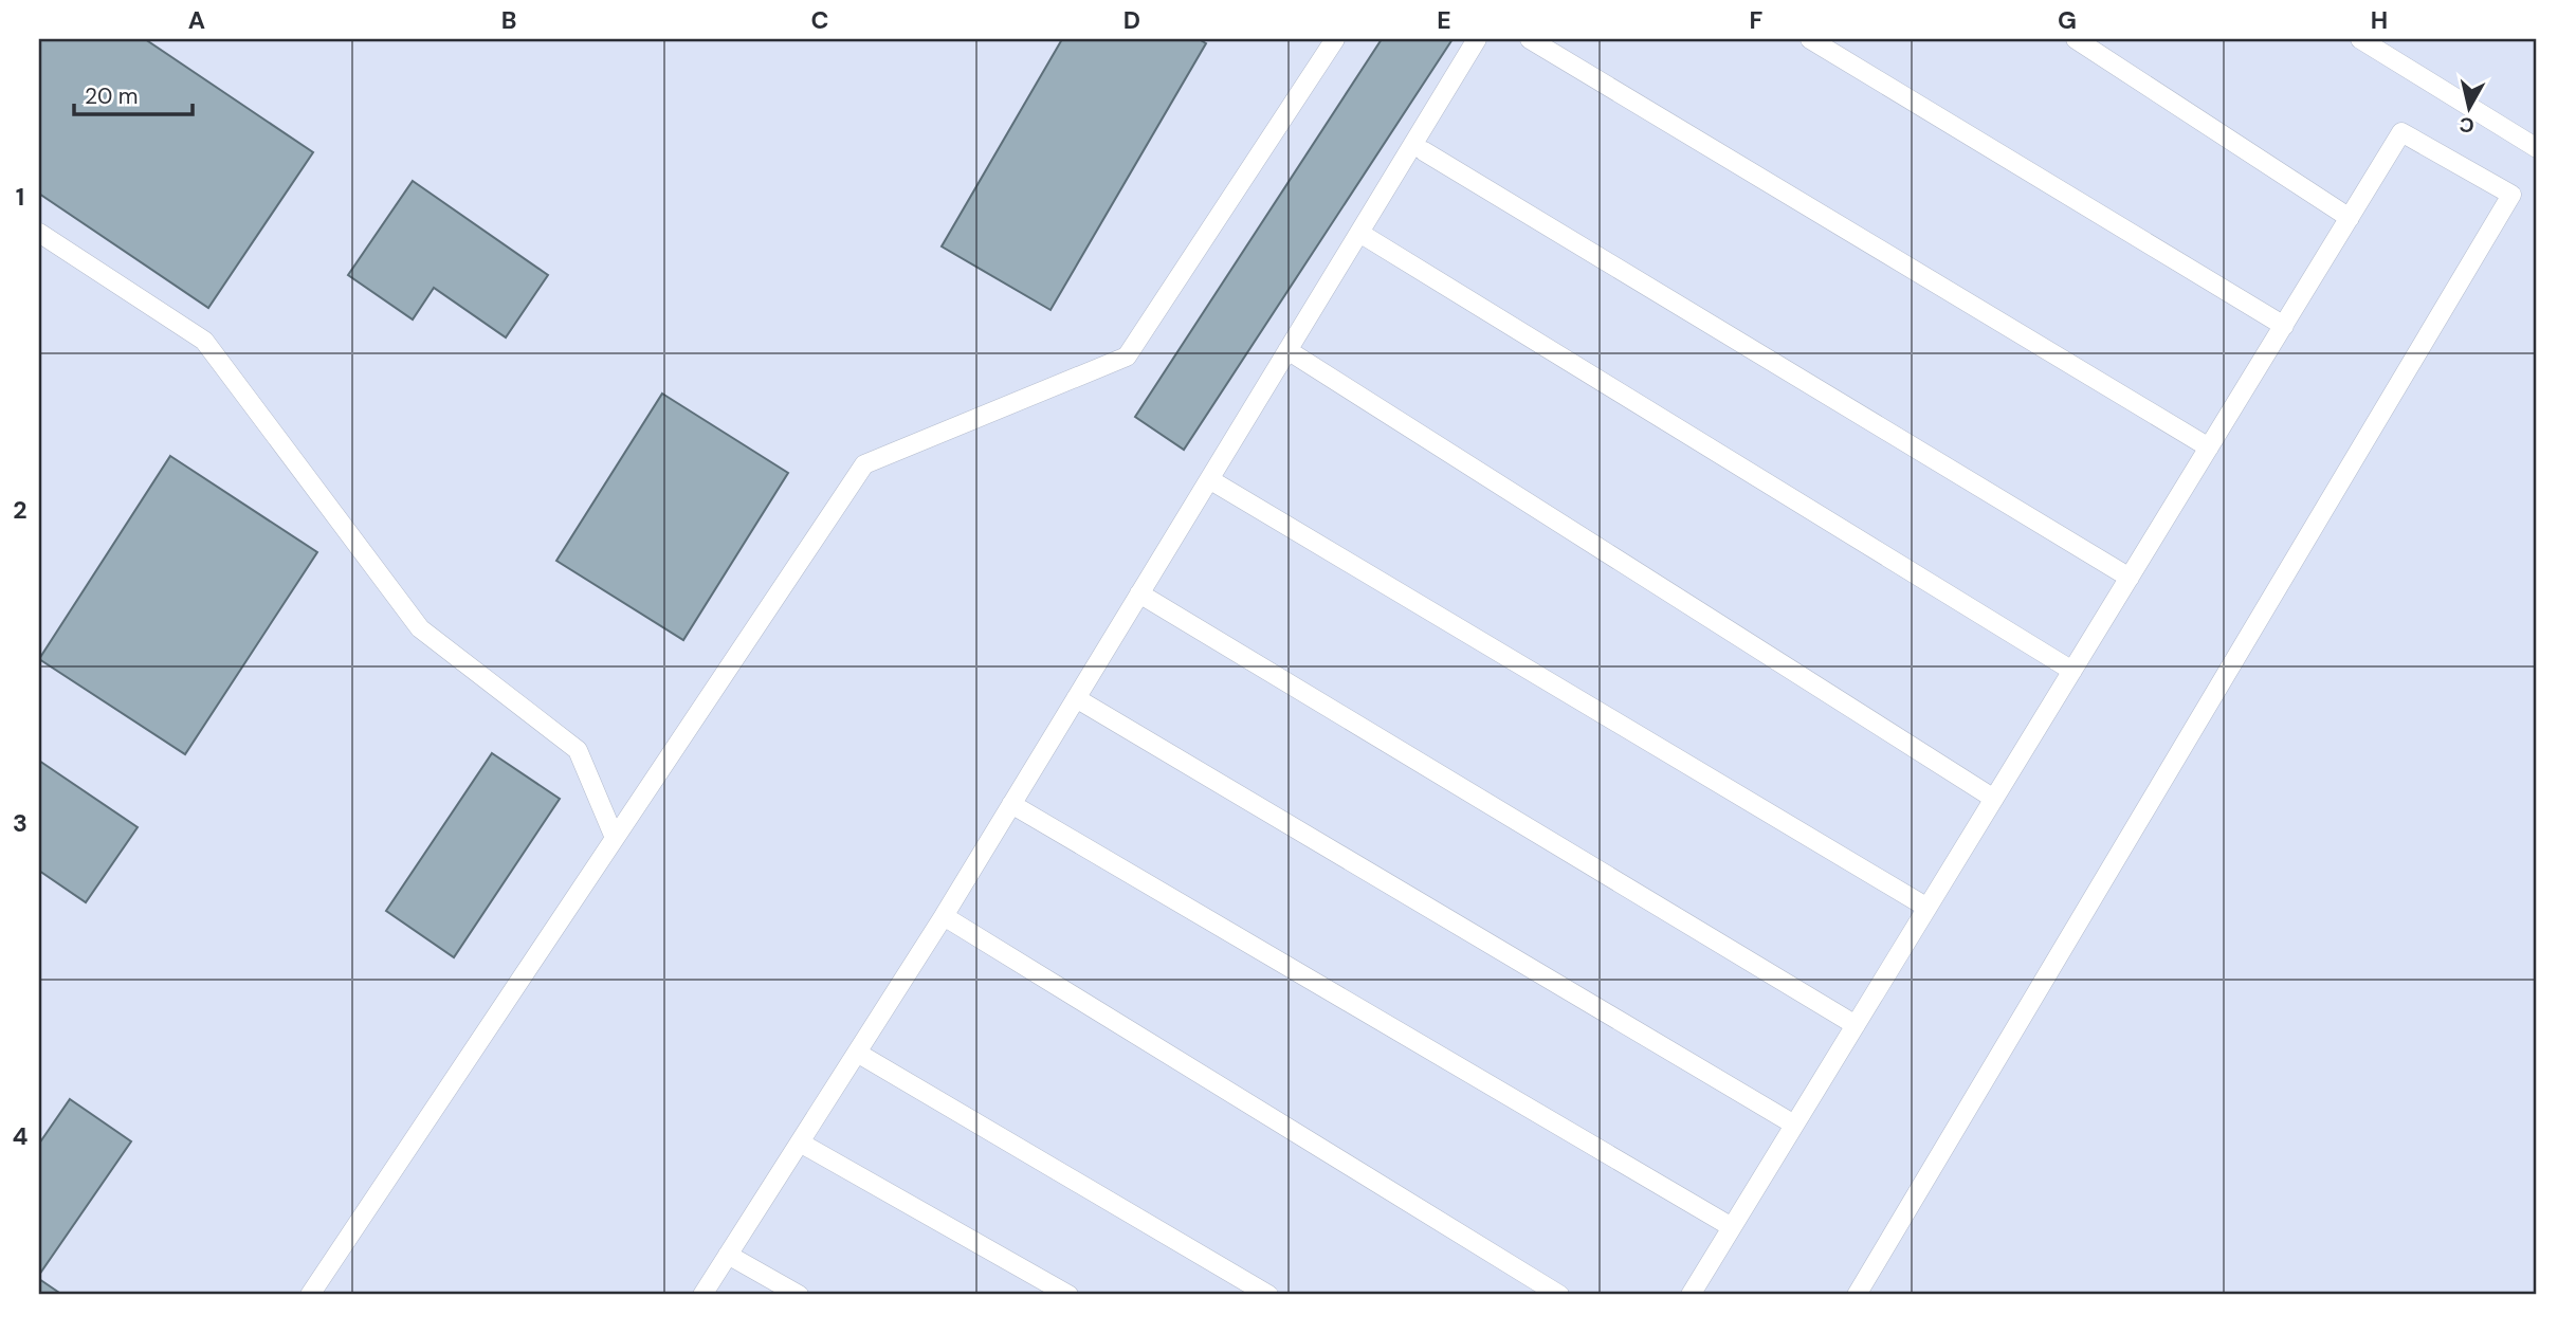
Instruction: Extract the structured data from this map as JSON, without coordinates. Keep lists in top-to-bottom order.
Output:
{
  "scale_bar": "20 m",
  "north": "bottom",
  "grid": {
    "columns": [
      "A",
      "B",
      "C",
      "D",
      "E",
      "F",
      "G",
      "H"
    ],
    "rows": [
      "1",
      "2",
      "3",
      "4"
    ]
  }
}
